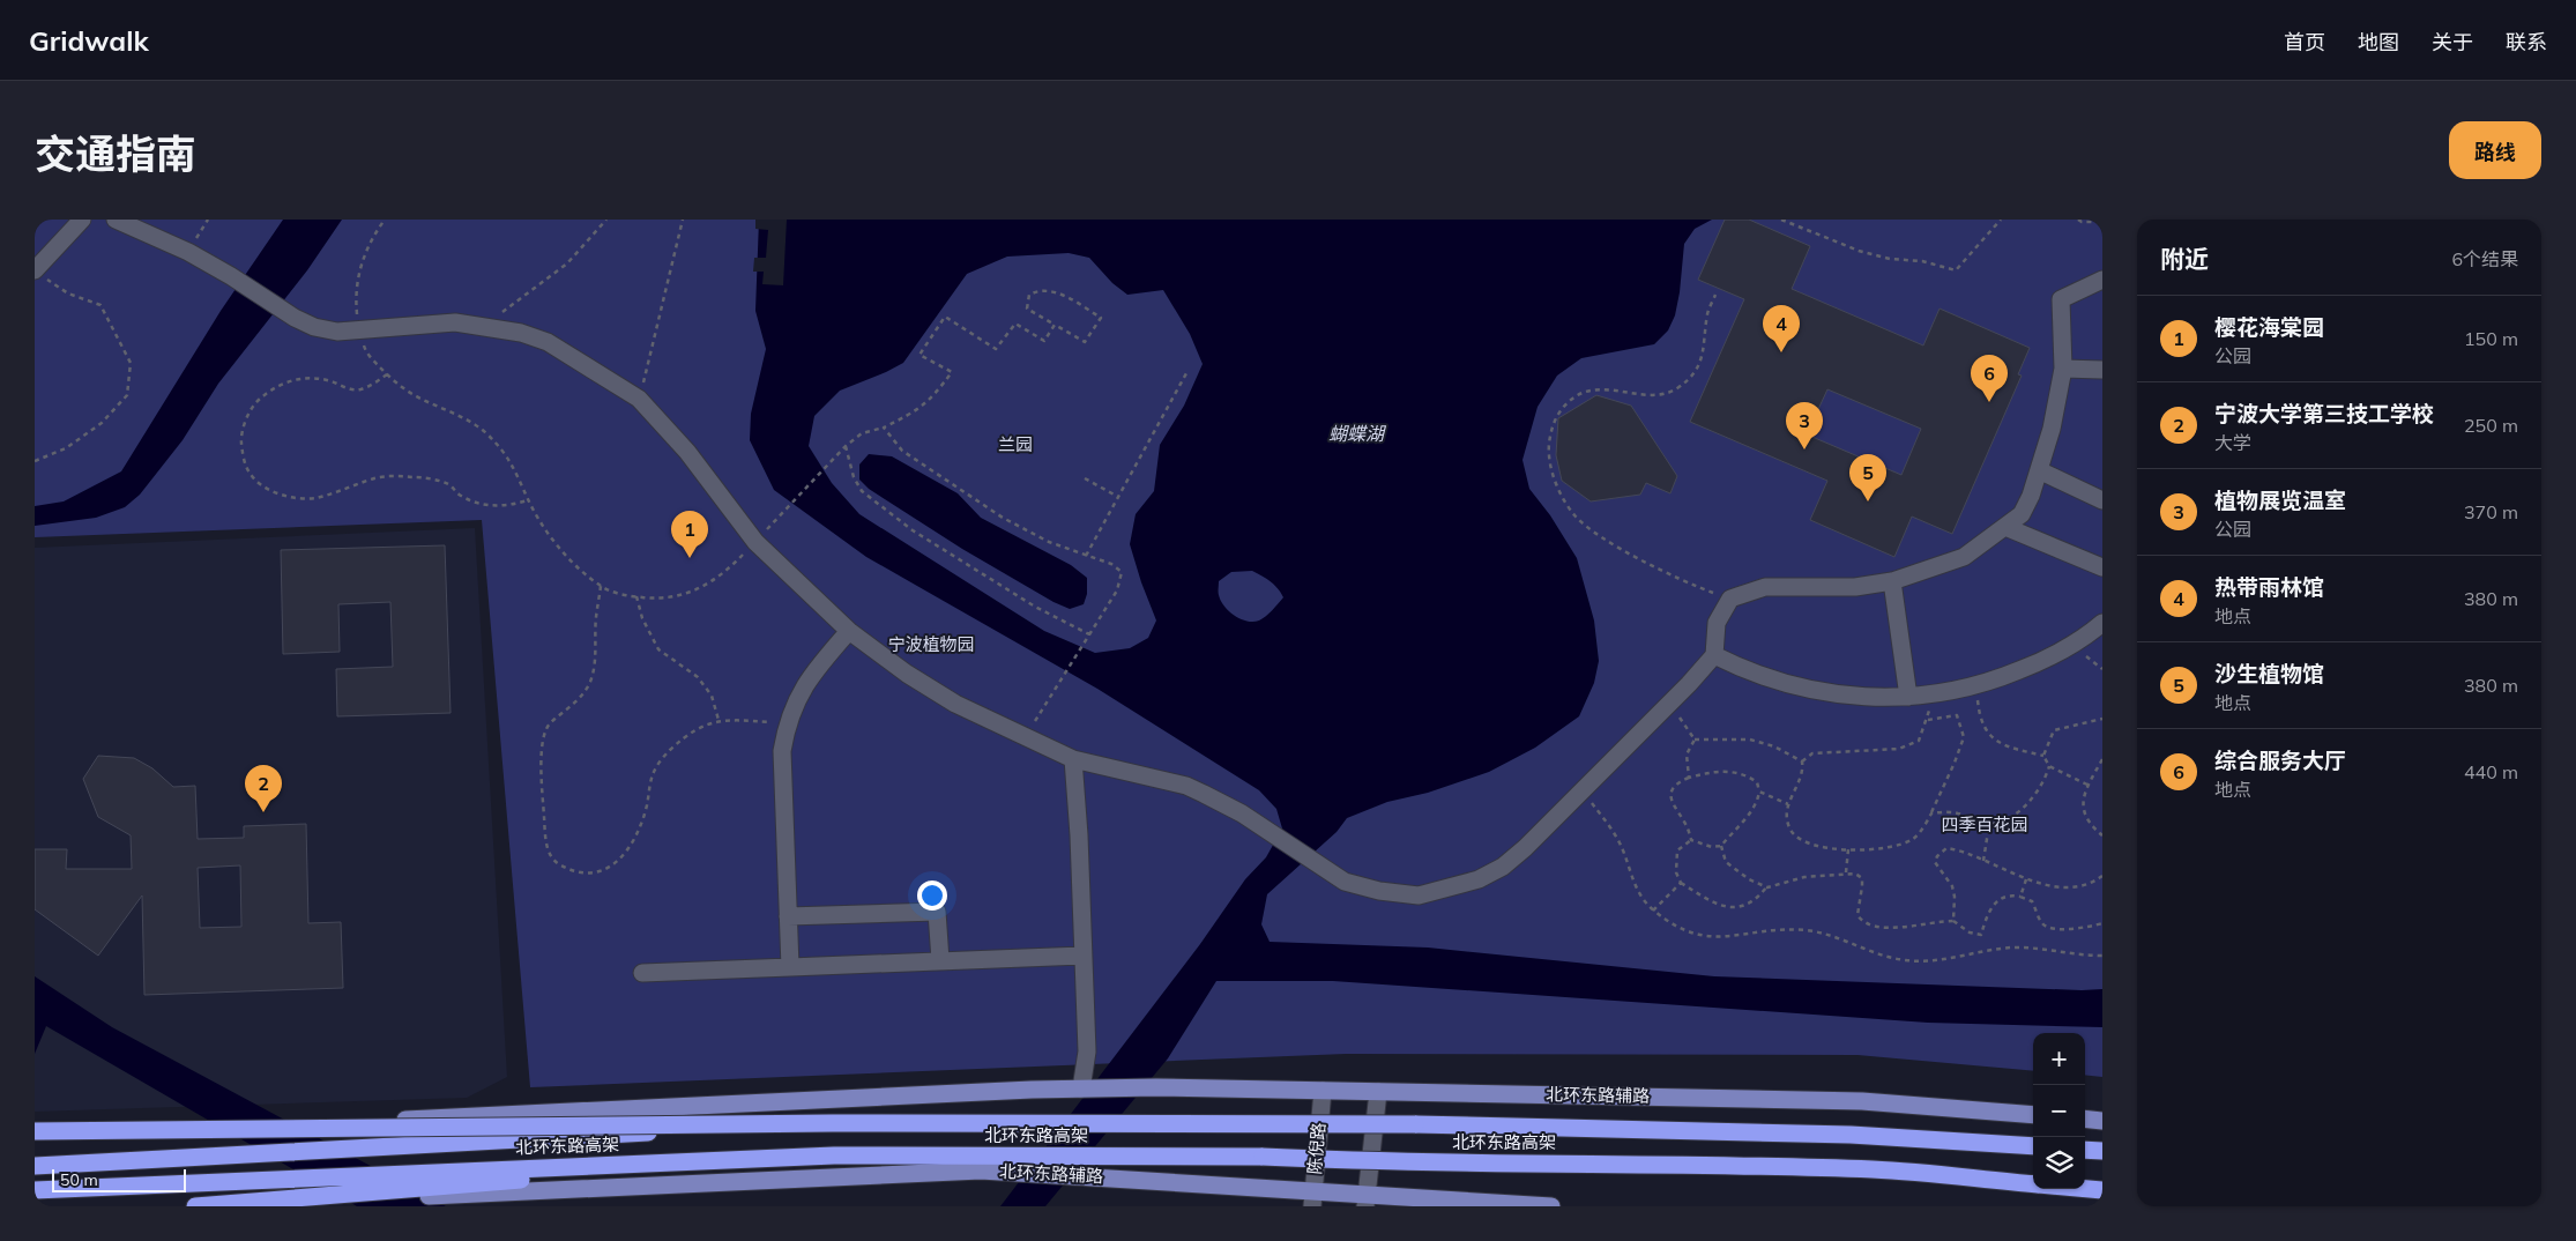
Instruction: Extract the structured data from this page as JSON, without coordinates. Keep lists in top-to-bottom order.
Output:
{
  "streets": {
    "highway": ["北环东路高架"],
    "main road": ["北环东路辅路"],
    "street": ["陈倪路"]
  },
  "crossings": [
    ["北环东路辅路", "陈倪路"]
  ],
  "water": ["蝴蝶湖"],
  "parks": ["兰园", "宁波植物园", "四季百花园"],
  "scale_bar": "50 m",
  "page": {
    "header": "Gridwalk",
    "nav": [
      "首页",
      "地图",
      "关于",
      "联系"
    ],
    "title": "交通指南",
    "buttons": "路线",
    "heading": ["附近", "6个结果"],
    "list": [
      {
        "mark": "1",
        "name": "樱花海棠园",
        "note": "公园",
        "value": "150 m"
      },
      {
        "mark": "2",
        "name": "宁波大学第三技工学校",
        "note": "大学",
        "value": "250 m"
      },
      {
        "mark": "3",
        "name": "植物展览温室",
        "note": "公园",
        "value": "370 m"
      },
      {
        "mark": "4",
        "name": "热带雨林馆",
        "note": "地点",
        "value": "380 m"
      },
      {
        "mark": "5",
        "name": "沙生植物馆",
        "note": "地点",
        "value": "380 m"
      },
      {
        "mark": "6",
        "name": "综合服务大厅",
        "note": "地点",
        "value": "440 m"
      }
    ],
    "pins": [
      "4",
      "6",
      "3",
      "5",
      "1",
      "2"
    ],
    "map_buttons": ["+", "−"],
    "scale": "50 m"
  }
}
